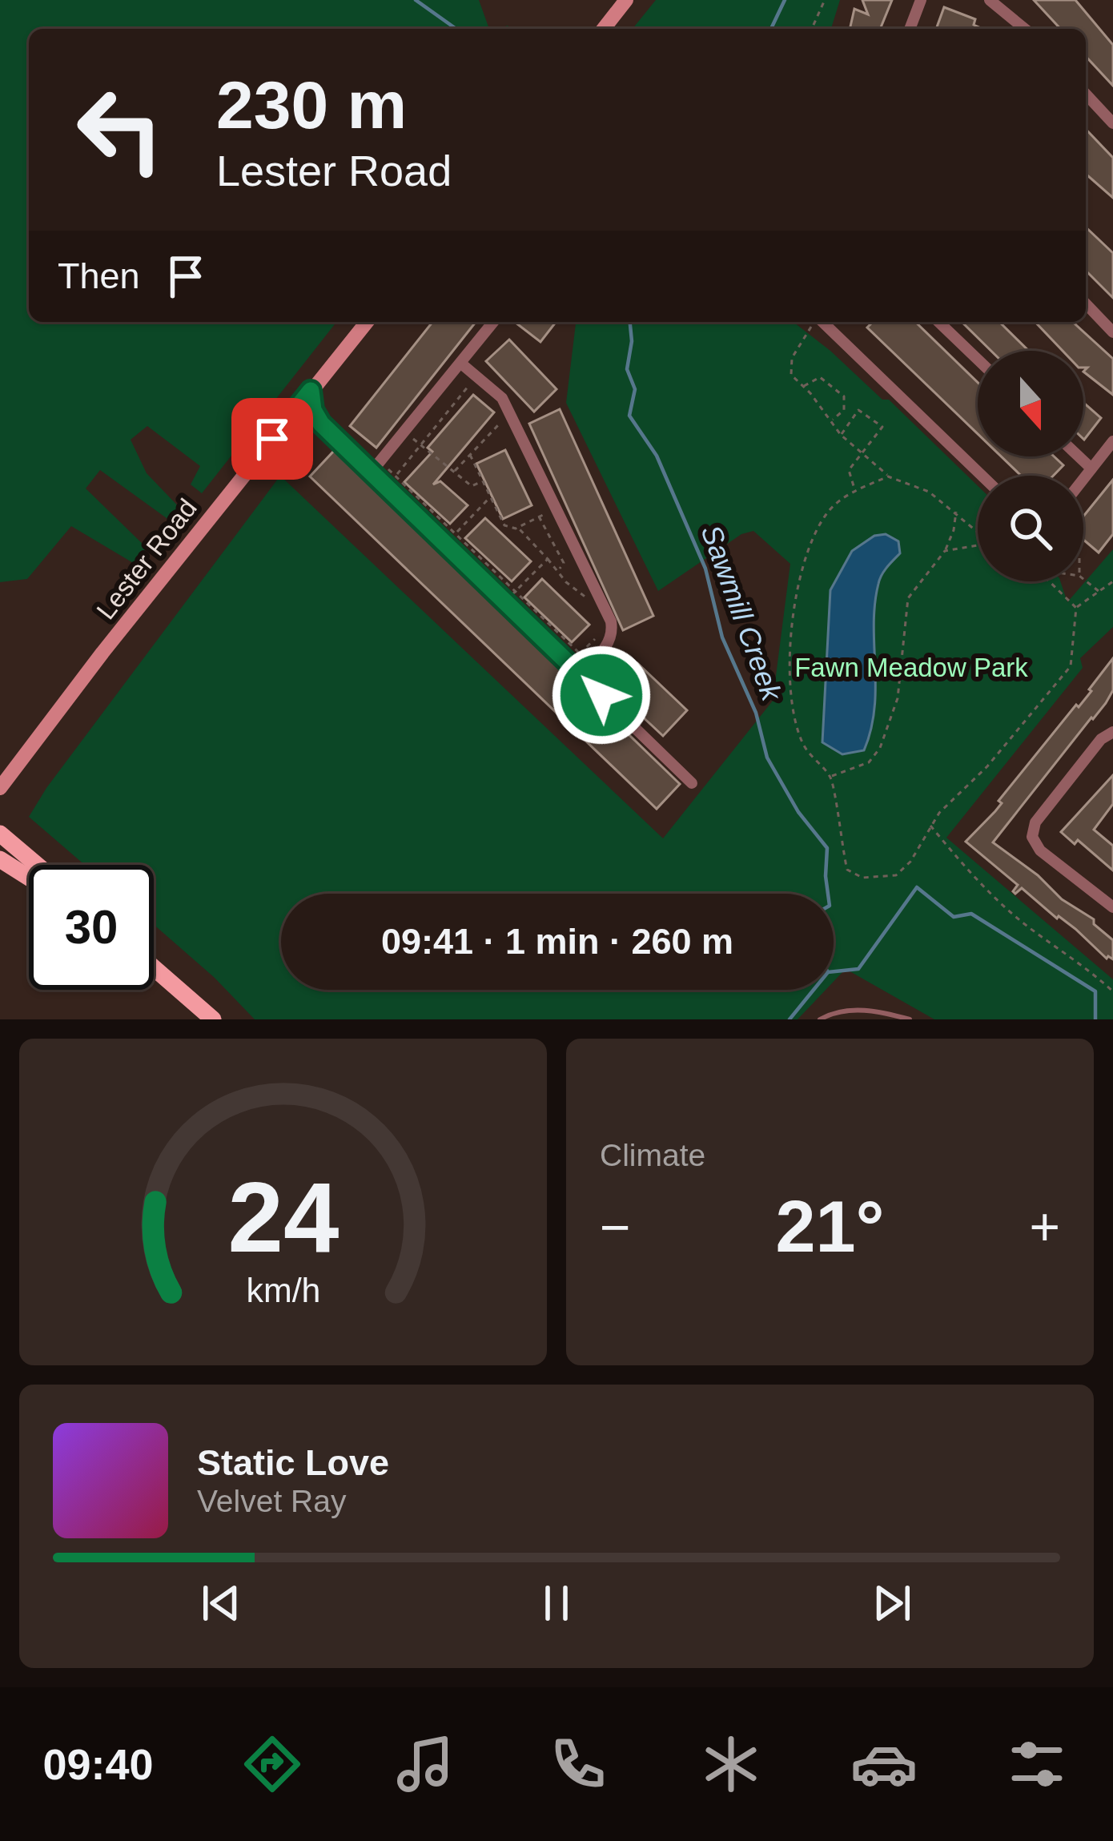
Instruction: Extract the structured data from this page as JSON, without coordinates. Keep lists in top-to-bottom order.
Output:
{
  "streets": {
    "main road": ["Lester Road"]
  },
  "water": ["Sawmill Creek"],
  "parks": ["Fawn Meadow Park"],
  "north": "bottom",
  "page": {
    "turn": ["230 m", "Lester Road"],
    "then": "Then",
    "limit": "30",
    "trip": "09:41 · 1 min · 260 m",
    "tile": "Climate",
    "heat": ["−", "21°", "+"],
    "song": ["Static Love", "Velvet Ray"],
    "tabs": "09:40",
    "gauge": ["24", "km/h"]
  }
}
